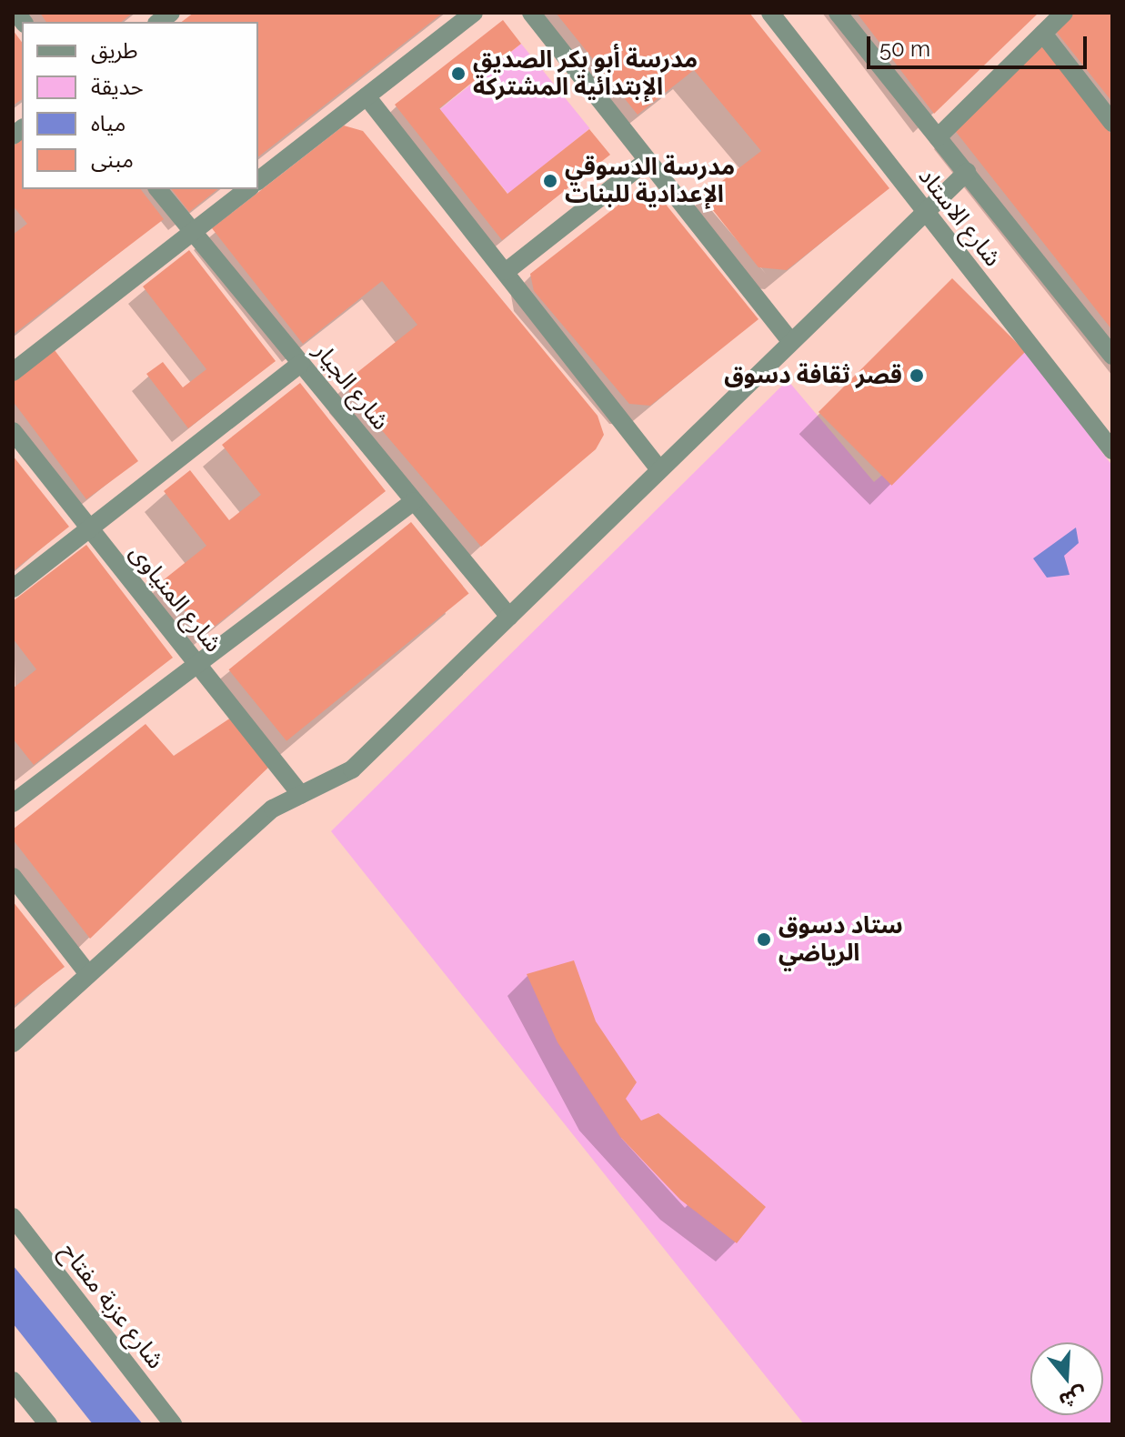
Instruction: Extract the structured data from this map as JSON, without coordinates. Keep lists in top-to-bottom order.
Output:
{
  "streets": {
    "street": [
      "شارع الاستاد",
      "شارع الجيار",
      "شارع المنياوى",
      "شارع عزبة مفتاح"
    ]
  },
  "places": [
    "مدرسة أبو بكر الصديق الإبتدائية المشتركة",
    "مدرسة الدسوقي الإعدادية للبنات",
    "قصر ثقافة دسوق",
    "ستاد دسوق الرياضي"
  ],
  "legend": [
    "طريق",
    "حديقة",
    "مياه",
    "مبنى"
  ],
  "scale_bar": "50 m",
  "north": "bottom"
}
